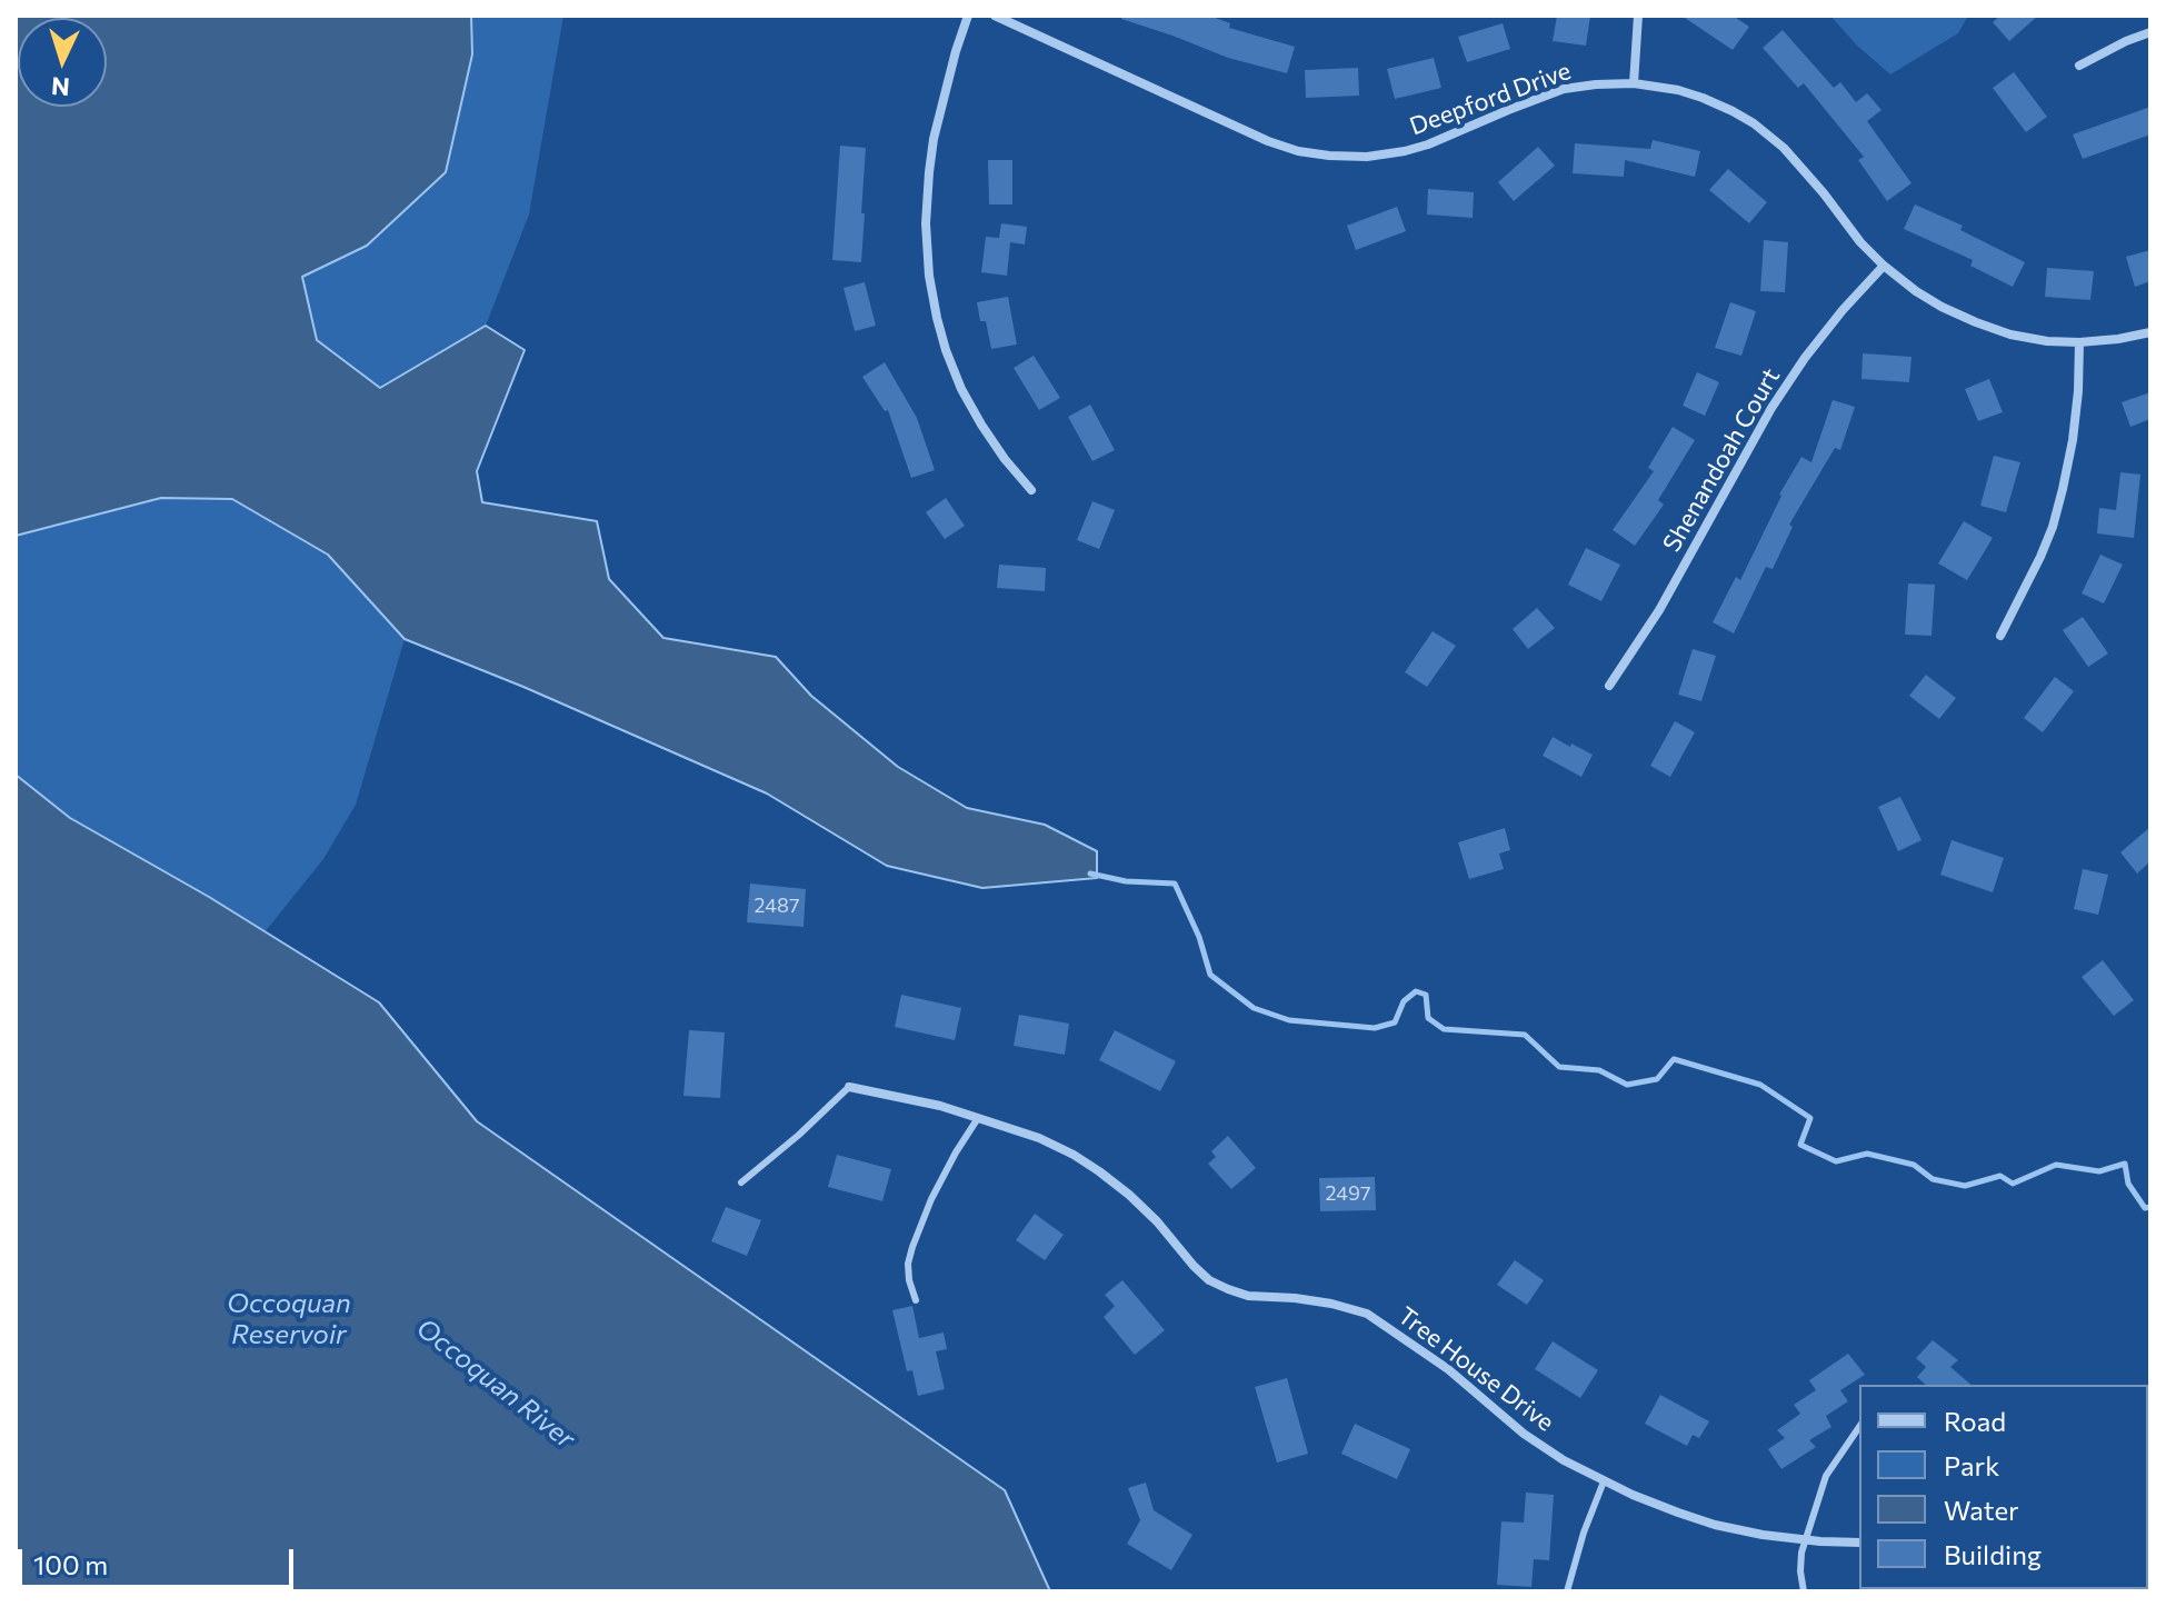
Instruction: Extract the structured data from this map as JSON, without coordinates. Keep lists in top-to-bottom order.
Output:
{
  "streets": {
    "street": ["Deepford Drive", "Shenandoah Court", "Tree House Drive"]
  },
  "crossings": [
    ["Deepford Drive", "Shenandoah Court"]
  ],
  "water": ["Occoquan Reservoir", "Occoquan River"],
  "house_numbers": ["2487", "2497"],
  "legend": [
    "Road",
    "Park",
    "Water",
    "Building"
  ],
  "scale_bar": "100 m",
  "north": "bottom"
}
